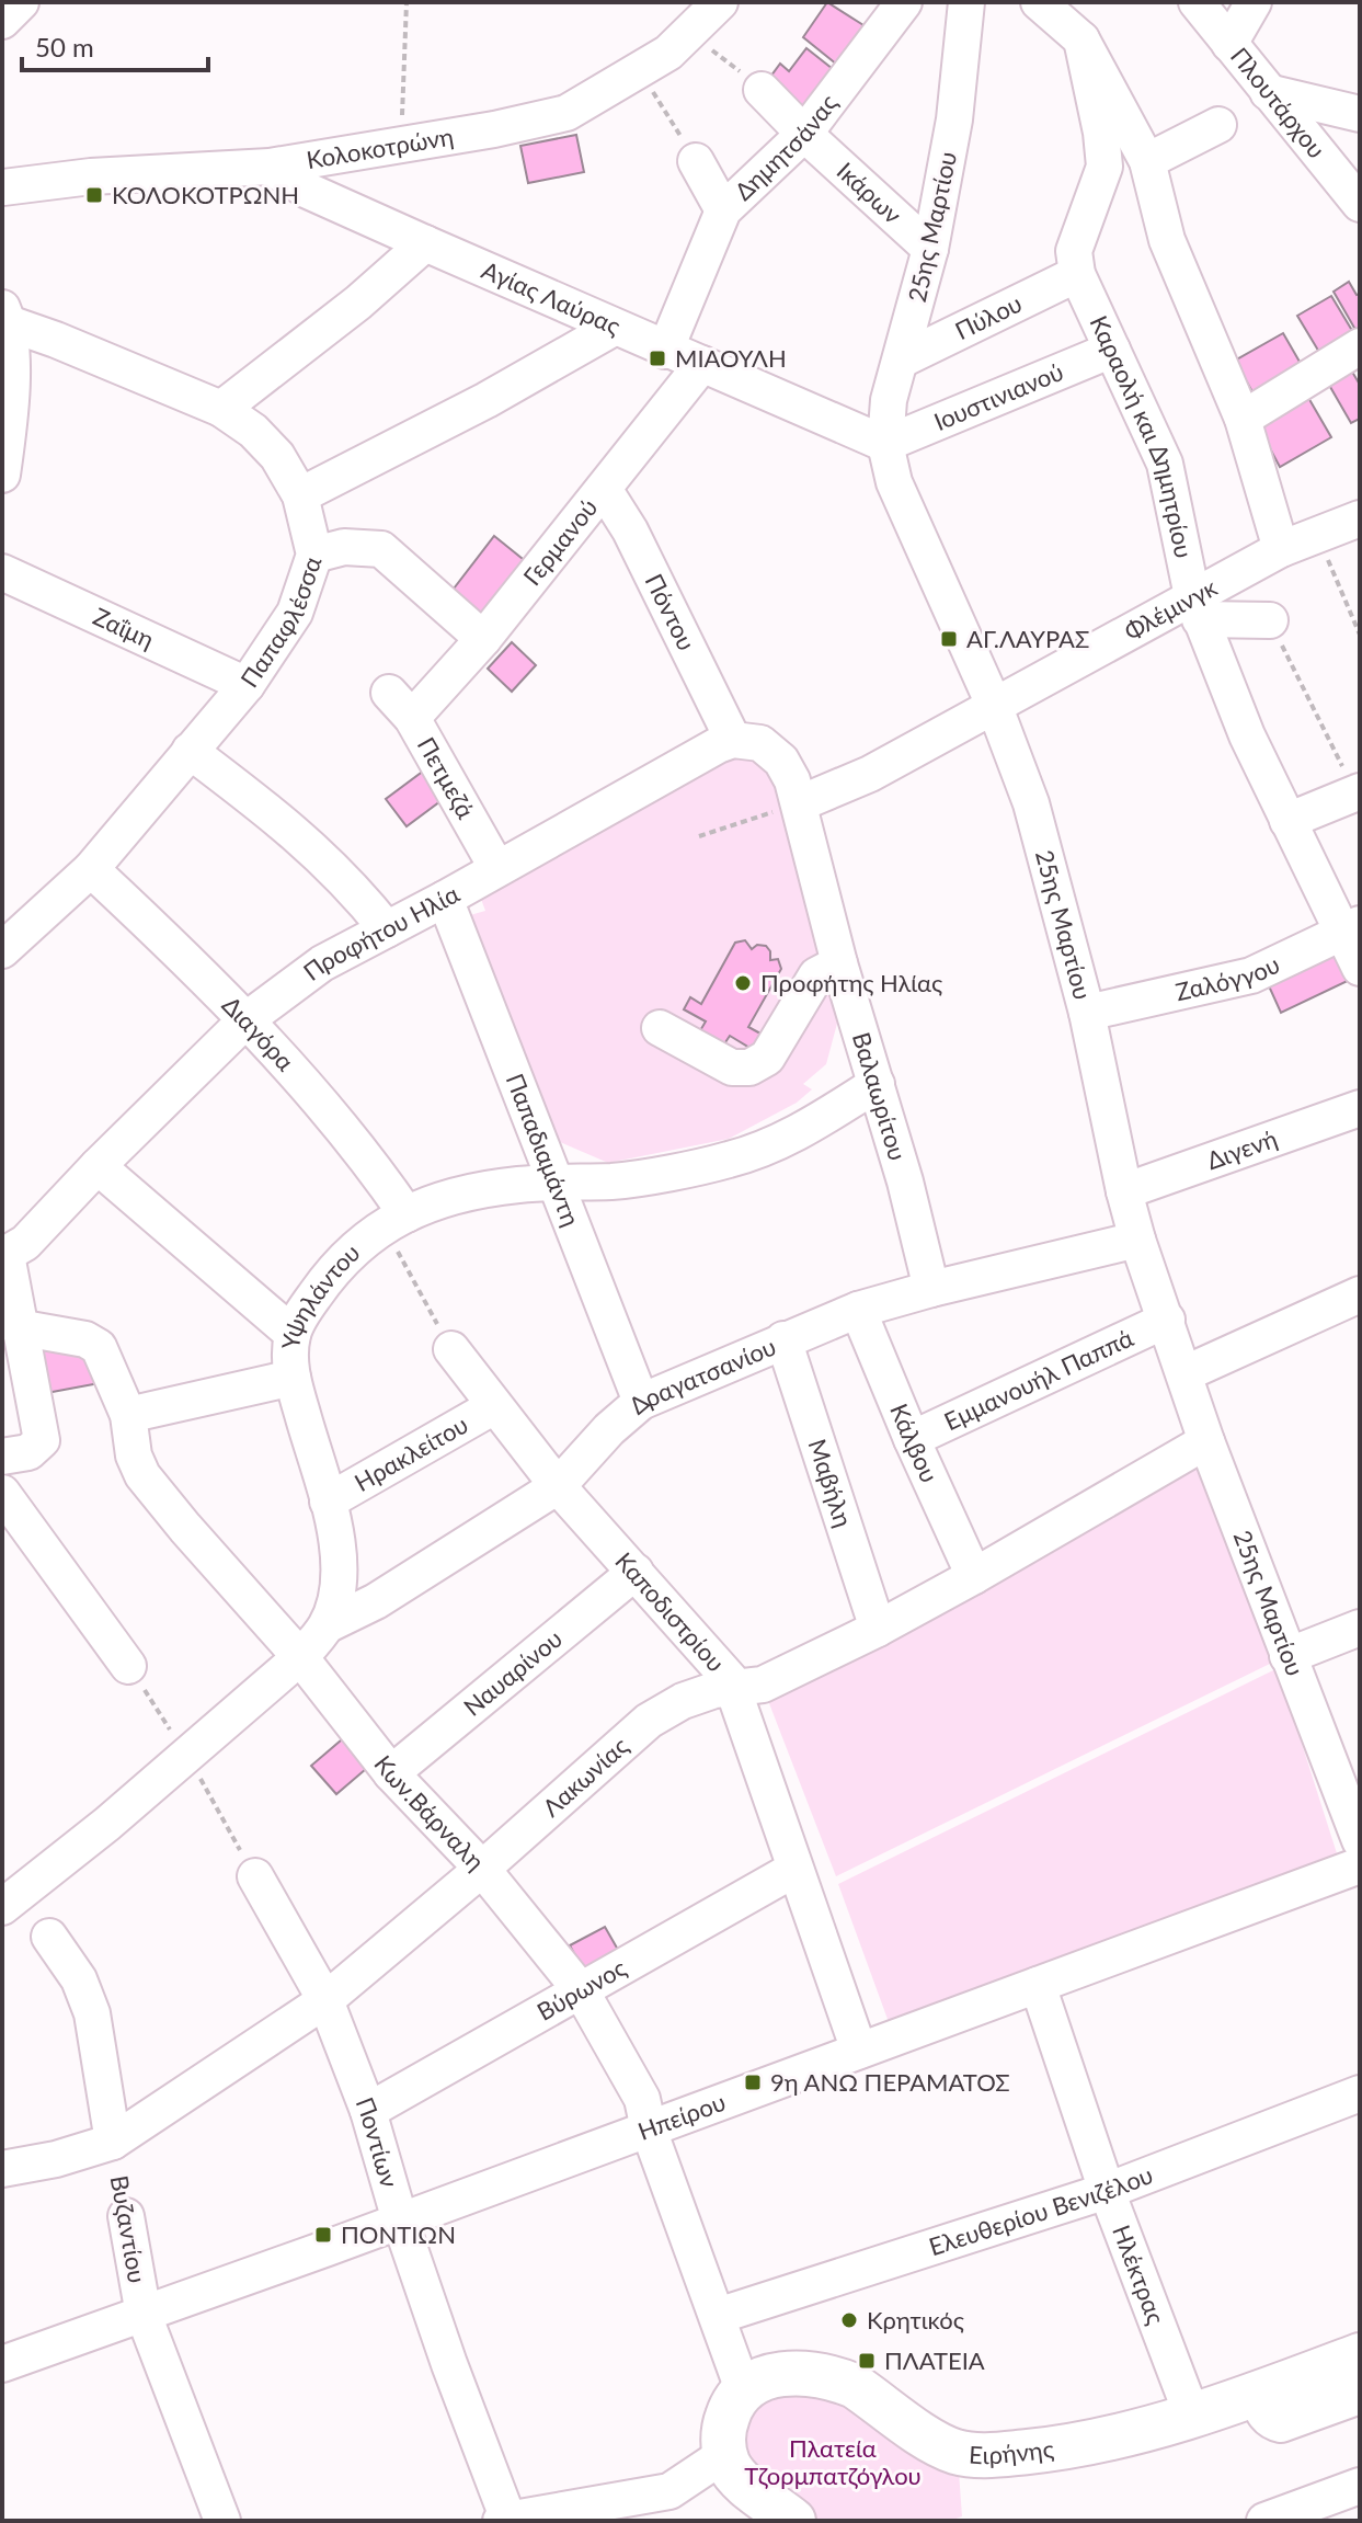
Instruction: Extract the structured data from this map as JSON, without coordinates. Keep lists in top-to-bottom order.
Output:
{
  "streets": {
    "main road": ["Ειρήνης"],
    "street": [
      "Πλουτάρχου",
      "Δημητσάνας",
      "Κολοκοτρώνη",
      "Ικάρων",
      "25ης Μαρτίου",
      "Αγίας Λαύρας",
      "Πύλου",
      "Ιουστινιανού",
      "Καραολή και Δημητρίου",
      "Γερμανού",
      "Φλέμινγκ",
      "Πόντου",
      "Παπαφλέσσα",
      "Ζαΐμη",
      "Πετμεζά",
      "Προφήτου Ηλία",
      "Ζαλόγγου",
      "Διαγόρα",
      "Βαλαωρίτου",
      "Παπαδιαμάντη",
      "Διγενή",
      "Υψηλάντου",
      "Δραγατσανίου",
      "Εμμανουήλ Παππά",
      "Κάλβου",
      "Ηρακλείτου",
      "Μαβήλη",
      "Καποδιστρίου",
      "Ναυαρίνου",
      "Λακωνίας",
      "Κων.Βάρναλη",
      "Βύρωνος",
      "Ηπείρου",
      "Ποντίων",
      "Ελευθερίου Βενιζέλου",
      "Βυζαντίου",
      "Ηλέκτρας"
    ]
  },
  "crossings": [
    ["Δημητσάνας", "Ικάρων"],
    ["Δημητσάνας", "Αγίας Λαύρας"],
    ["Κολοκοτρώνη", "Αγίας Λαύρας"],
    ["Ικάρων", "25ης Μαρτίου"],
    ["25ης Μαρτίου", "Αγίας Λαύρας"],
    ["25ης Μαρτίου", "Πύλου"],
    ["25ης Μαρτίου", "Ιουστινιανού"],
    ["25ης Μαρτίου", "Φλέμινγκ"],
    ["25ης Μαρτίου", "Ζαλόγγου"],
    ["25ης Μαρτίου", "Διγενή"],
    ["25ης Μαρτίου", "Δραγατσανίου"],
    ["25ης Μαρτίου", "Εμμανουήλ Παππά"],
    ["25ης Μαρτίου", "Λακωνίας"],
    ["Αγίας Λαύρας", "Ιουστινιανού"],
    ["Αγίας Λαύρας", "Γερμανού"],
    ["Πύλου", "Καραολή και Δημητρίου"],
    ["Ιουστινιανού", "Καραολή και Δημητρίου"],
    ["Καραολή και Δημητρίου", "Φλέμινγκ"],
    ["Καραολή και Δημητρίου", "Ζαλόγγου"],
    ["Γερμανού", "Πόντου"],
    ["Γερμανού", "Πετμεζά"],
    ["Φλέμινγκ", "Βαλαωρίτου"],
    ["Πόντου", "Προφήτου Ηλία"],
    ["Παπαφλέσσα", "Ζαΐμη"],
    ["Παπαφλέσσα", "Διαγόρα"],
    ["Πετμεζά", "Προφήτου Ηλία"],
    ["Προφήτου Ηλία", "Διαγόρα"],
    ["Προφήτου Ηλία", "Παπαδιαμάντη"],
    ["Διαγόρα", "Υψηλάντου"],
    ["Βαλαωρίτου", "Υψηλάντου"],
    ["Βαλαωρίτου", "Δραγατσανίου"],
    ["Παπαδιαμάντη", "Υψηλάντου"],
    ["Παπαδιαμάντη", "Δραγατσανίου"],
    ["Υψηλάντου", "Δραγατσανίου"],
    ["Υψηλάντου", "Ηρακλείτου"],
    ["Υψηλάντου", "Κων.Βάρναλη"],
    ["Δραγατσανίου", "Κάλβου"],
    ["Δραγατσανίου", "Μαβήλη"],
    ["Δραγατσανίου", "Καποδιστρίου"],
    ["Εμμανουήλ Παππά", "Κάλβου"],
    ["Κάλβου", "Λακωνίας"],
    ["Ηρακλείτου", "Καποδιστρίου"],
    ["Μαβήλη", "Λακωνίας"],
    ["Καποδιστρίου", "Ναυαρίνου"],
    ["Καποδιστρίου", "Λακωνίας"],
    ["Καποδιστρίου", "Βύρωνος"],
    ["Καποδιστρίου", "Ηπείρου"],
    ["Ναυαρίνου", "Κων.Βάρναλη"],
    ["Λακωνίας", "Κων.Βάρναλη"],
    ["Λακωνίας", "Ποντίων"],
    ["Λακωνίας", "Βυζαντίου"],
    ["Κων.Βάρναλη", "Βύρωνος"],
    ["Κων.Βάρναλη", "Ηπείρου"],
    ["Κων.Βάρναλη", "Ελευθερίου Βενιζέλου"],
    ["Κων.Βάρναλη", "Ειρήνης"],
    ["Βύρωνος", "Ποντίων"],
    ["Ηπείρου", "Ποντίων"],
    ["Ηπείρου", "Βυζαντίου"],
    ["Ηπείρου", "Ηλέκτρας"],
    ["Ελευθερίου Βενιζέλου", "Ηλέκτρας"],
    ["Ηλέκτρας", "Ειρήνης"]
  ],
  "parks": ["Πλατεία Τζορμπατζόγλου"],
  "places": {
    "transit": [
      "ΚΟΛΟΚΟΤΡΩΝΗ",
      "ΜΙΑΟΥΛΗ",
      "ΑΓ.ΛΑΥΡΑΣ",
      "9η ΑΝΩ ΠΕΡΑΜΑΤΟΣ",
      "ΠΟΝΤΙΩΝ",
      "ΠΛΑΤΕΙΑ"
    ],
    "other": ["Προφήτης Ηλίας", "Κρητικός"]
  },
  "scale_bar": "50 m"
}
